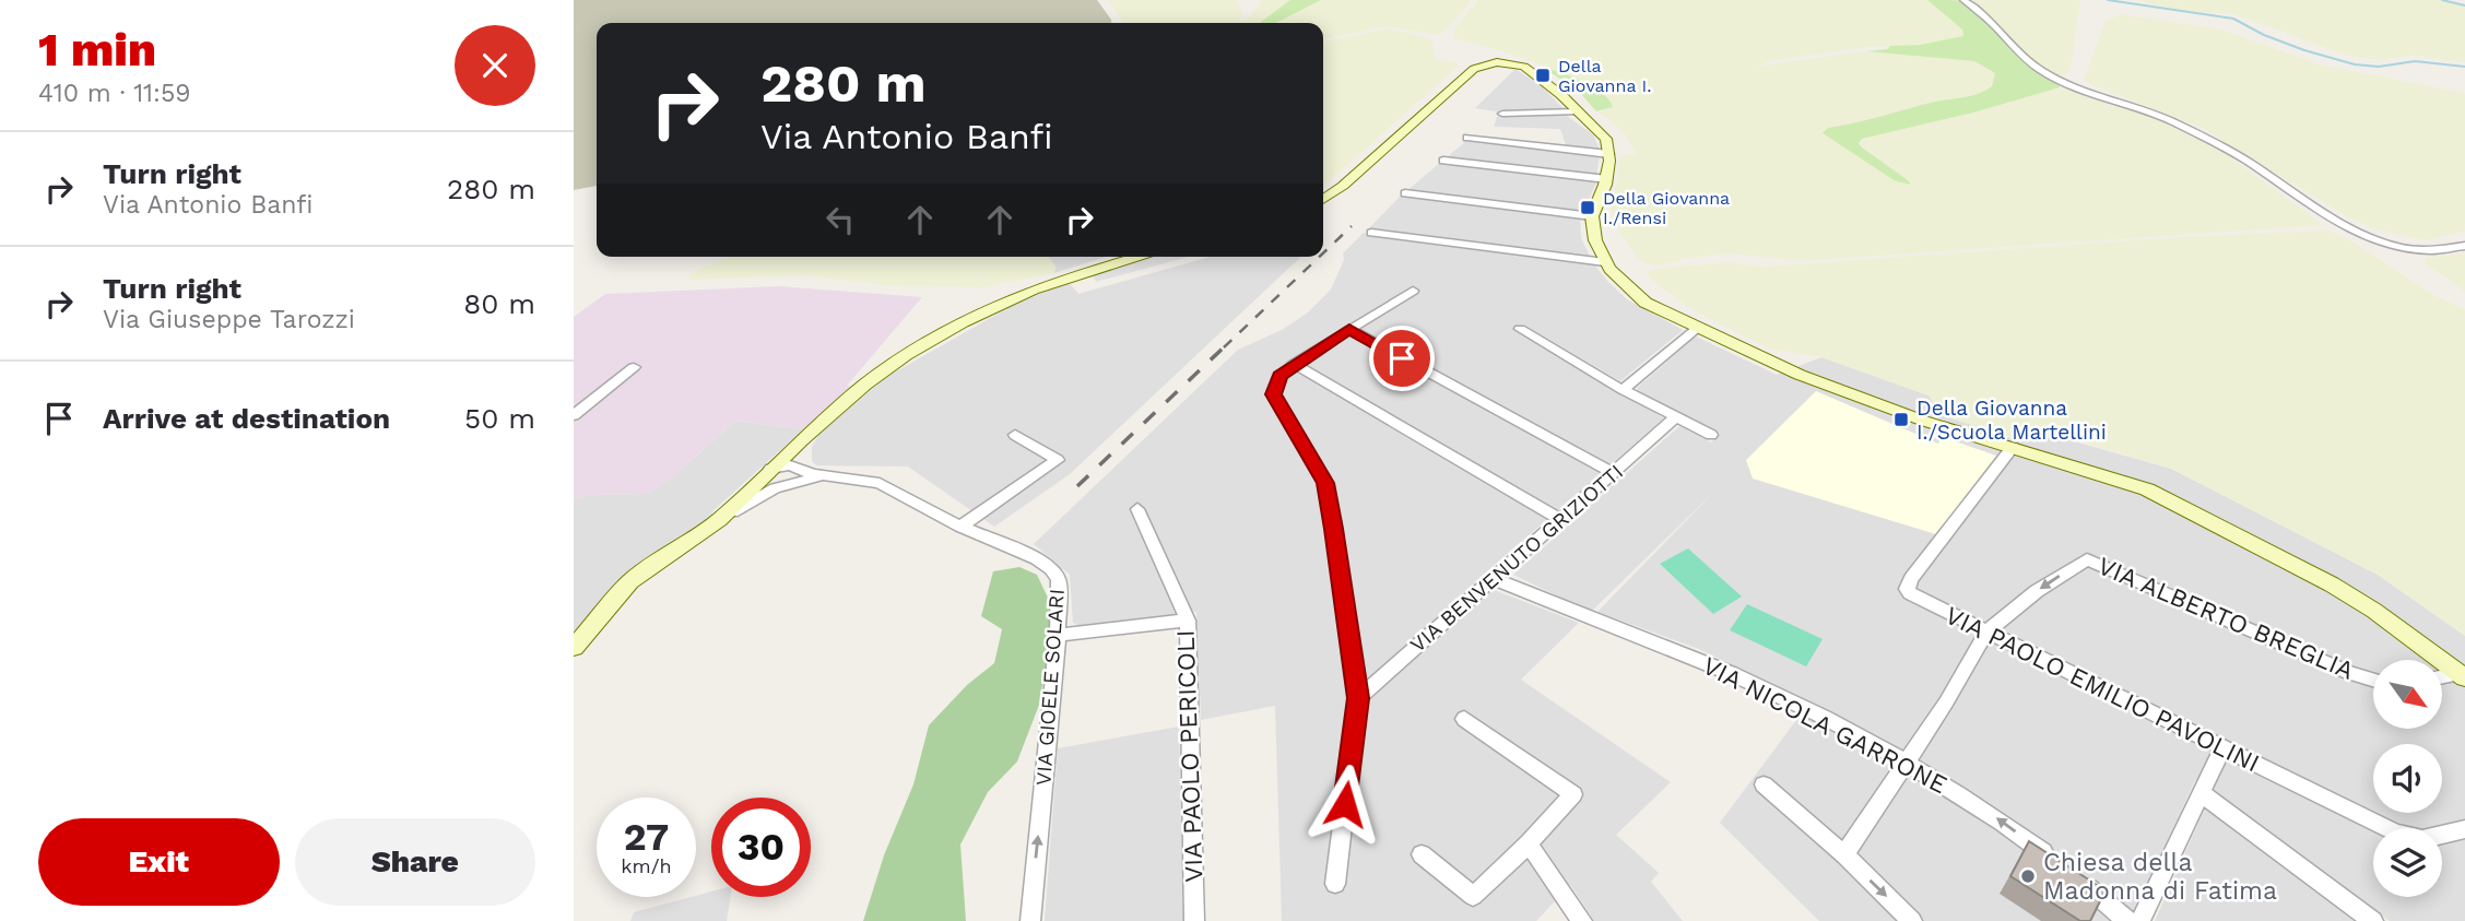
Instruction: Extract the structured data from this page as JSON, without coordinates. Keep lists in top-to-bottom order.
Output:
{
  "streets": {
    "street": [
      "VIA BENVENUTO GRIZIOTTI",
      "VIA ALBERTO BREGLIA",
      "VIA GIOELE SOLARI",
      "VIA PAOLO EMILIO PAVOLINI",
      "VIA NICOLA GARRONE",
      "VIA PAOLO PERICOLI"
    ]
  },
  "crossings": [
    ["VIA BENVENUTO GRIZIOTTI", "VIA NICOLA GARRONE"],
    ["VIA ALBERTO BREGLIA", "VIA PAOLO EMILIO PAVOLINI"],
    ["VIA ALBERTO BREGLIA", "VIA NICOLA GARRONE"]
  ],
  "one_way": ["VIA GIOELE SOLARI", "VIA NICOLA GARRONE"],
  "places": {
    "transit": ["Della Giovanna I.", "Della Giovanna I./Rensi", "Della Giovanna I./Scuola Martellini"],
    "other": ["Chiesa della Madonna di Fatima"]
  },
  "north": "bottom right",
  "page": {
    "heading": ["1 min", "410 m · 11:59"],
    "turn": ["280 m", "Via Antonio Banfi"],
    "list": [
      {
        "name": "Turn right",
        "note": "Via Antonio Banfi",
        "value": "280 m"
      },
      {
        "name": "Turn right",
        "note": "Via Giuseppe Tarozzi",
        "value": "80 m"
      },
      {
        "name": "Arrive at destination",
        "value": "50 m"
      }
    ],
    "speed": "27 km/h",
    "limit": "30",
    "buttons": ["Exit", "Share"]
  }
}
